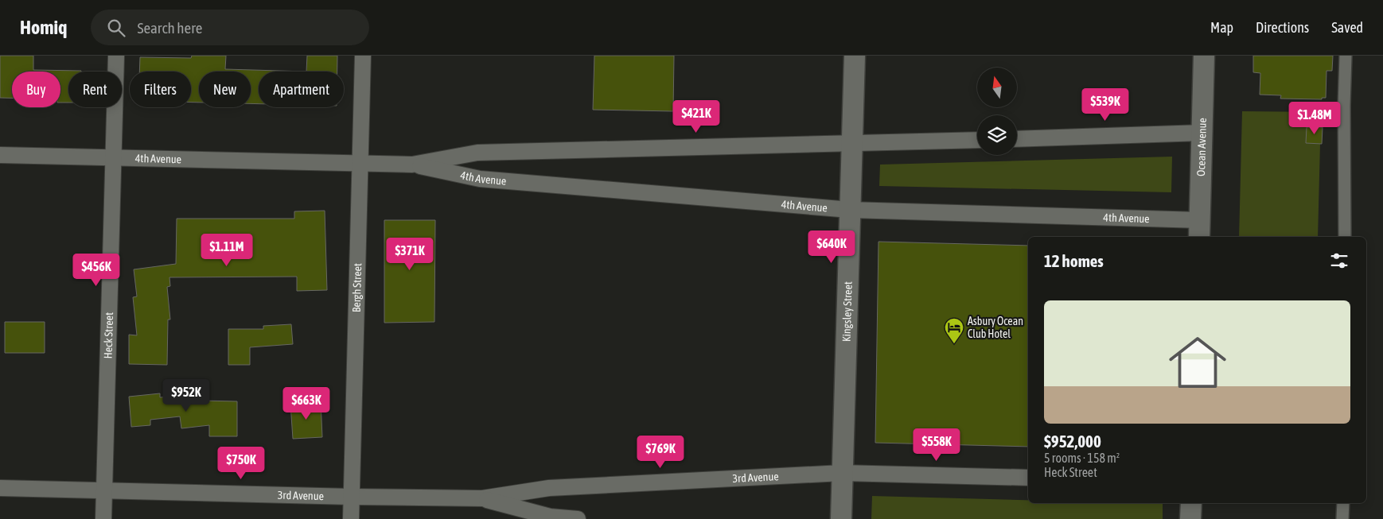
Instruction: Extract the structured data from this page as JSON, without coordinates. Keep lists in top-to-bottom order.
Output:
{
  "streets": {
    "street": [
      "Ocean Avenue",
      "4th Avenue",
      "Bergh Street",
      "Kingsley Street",
      "Heck Street",
      "3rd Avenue"
    ]
  },
  "crossings": [
    ["Ocean Avenue", "4th Avenue"],
    ["4th Avenue", "Bergh Street"],
    ["4th Avenue", "Kingsley Street"],
    ["4th Avenue", "Heck Street"],
    ["Bergh Street", "3rd Avenue"],
    ["Kingsley Street", "3rd Avenue"],
    ["Heck Street", "3rd Avenue"]
  ],
  "places": {
    "hotel": ["Asbury Ocean Club Hotel"]
  },
  "north": "top",
  "page": {
    "header": "Homiq",
    "search": "Search here",
    "nav": ["Map", "Directions", "Saved"],
    "chip": [
      "Buy",
      "Rent",
      "Filters",
      "New",
      "Apartment"
    ],
    "price": [
      "$539K",
      "$421K",
      "$1.48M",
      "$640K",
      "$1.11M",
      "$371K",
      "$456K",
      "$952K",
      "$663K",
      "$558K",
      "$769K",
      "$750K"
    ],
    "heading": "12 homes",
    "list": [
      {
        "name": "$952,000",
        "note": "5 rooms · 158 m² · Heck Street"
      }
    ]
  }
}
